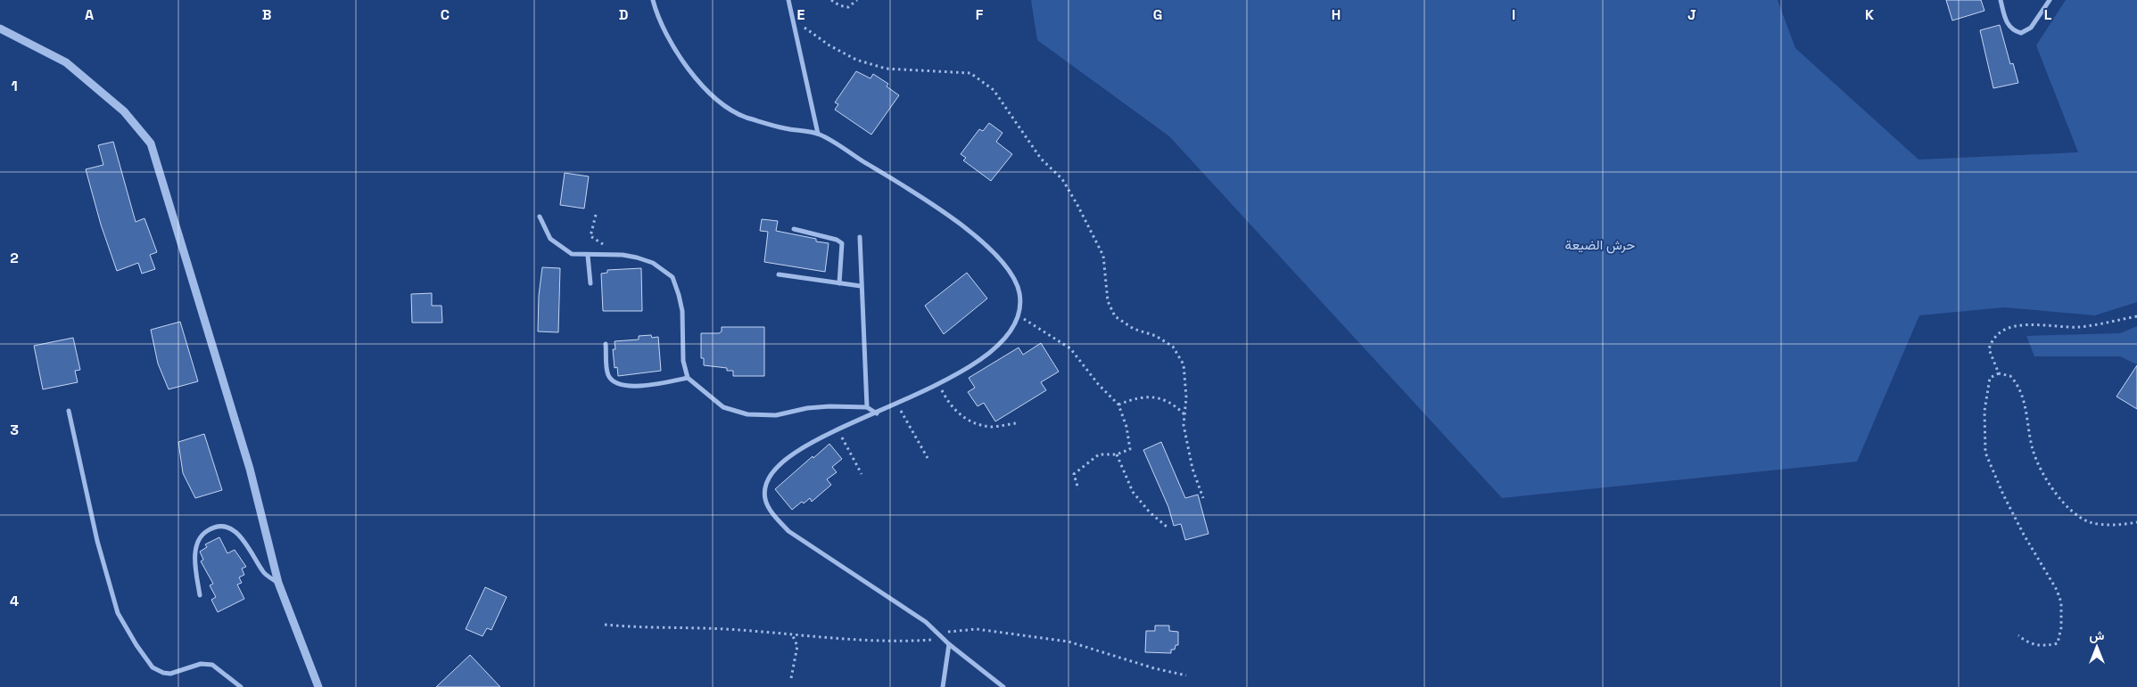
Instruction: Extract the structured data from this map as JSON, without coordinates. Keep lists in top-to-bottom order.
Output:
{
  "parks": ["حرش الضيعة"],
  "north": "top",
  "grid": {
    "columns": [
      "A",
      "B",
      "C",
      "D",
      "E",
      "F",
      "G",
      "H",
      "I",
      "J",
      "K",
      "L"
    ],
    "rows": [
      "1",
      "2",
      "3",
      "4"
    ]
  }
}
